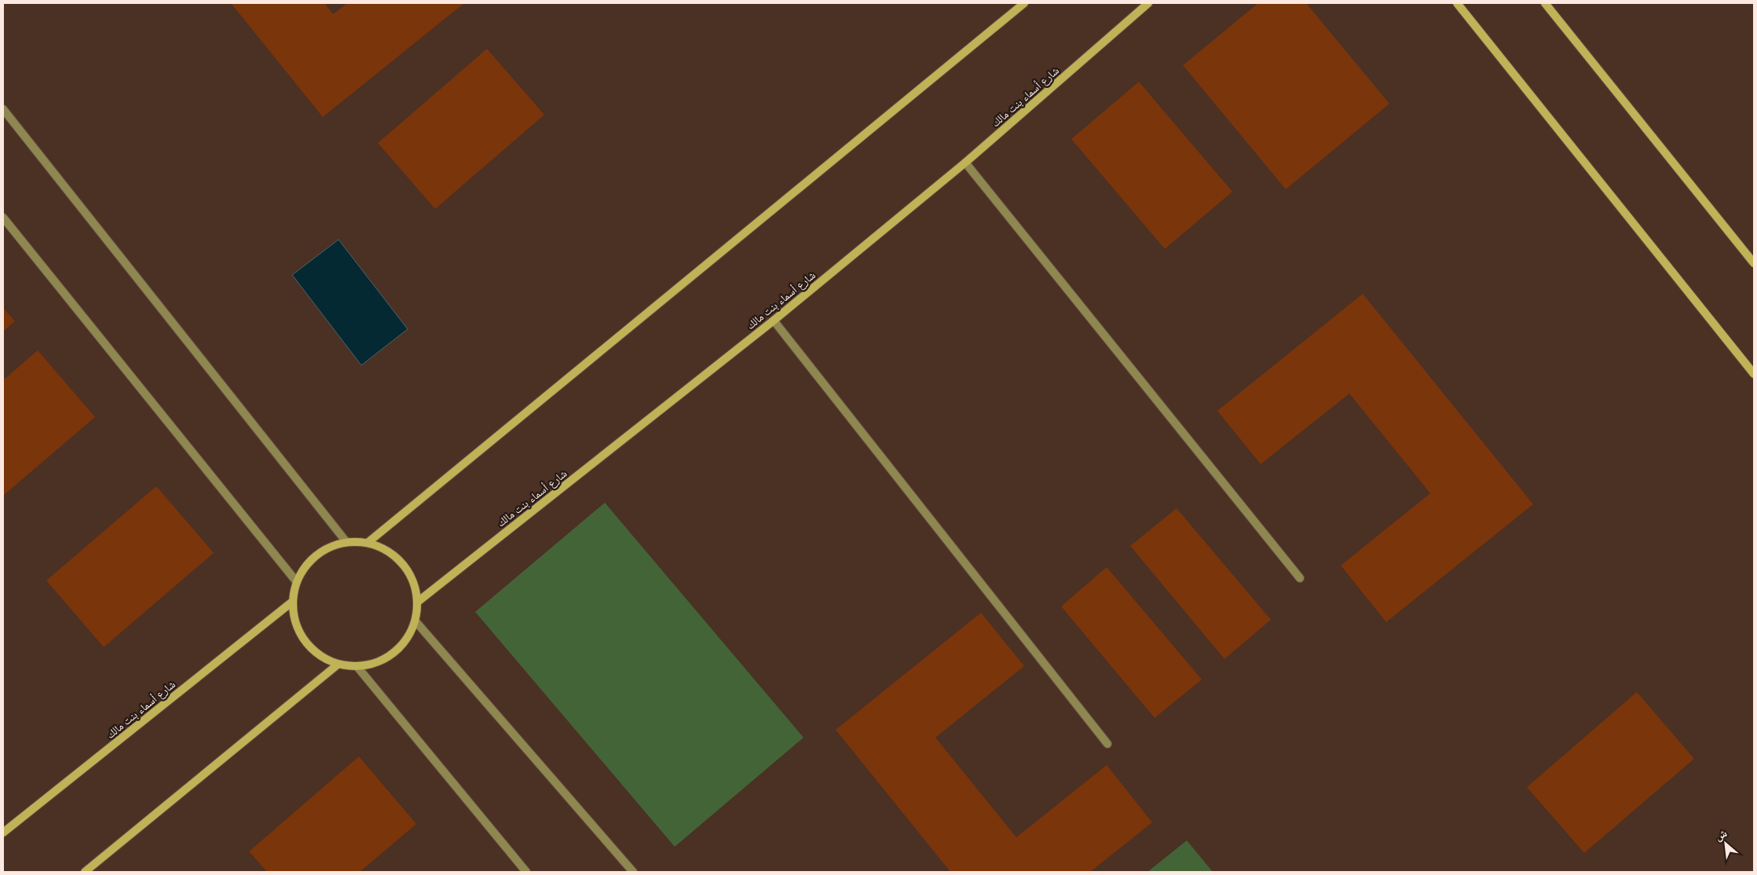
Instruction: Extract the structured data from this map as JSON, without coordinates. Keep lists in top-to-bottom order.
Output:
{
  "streets": {
    "street": ["شارع أسماء بنت مالك"]
  },
  "north": "top left"
}
